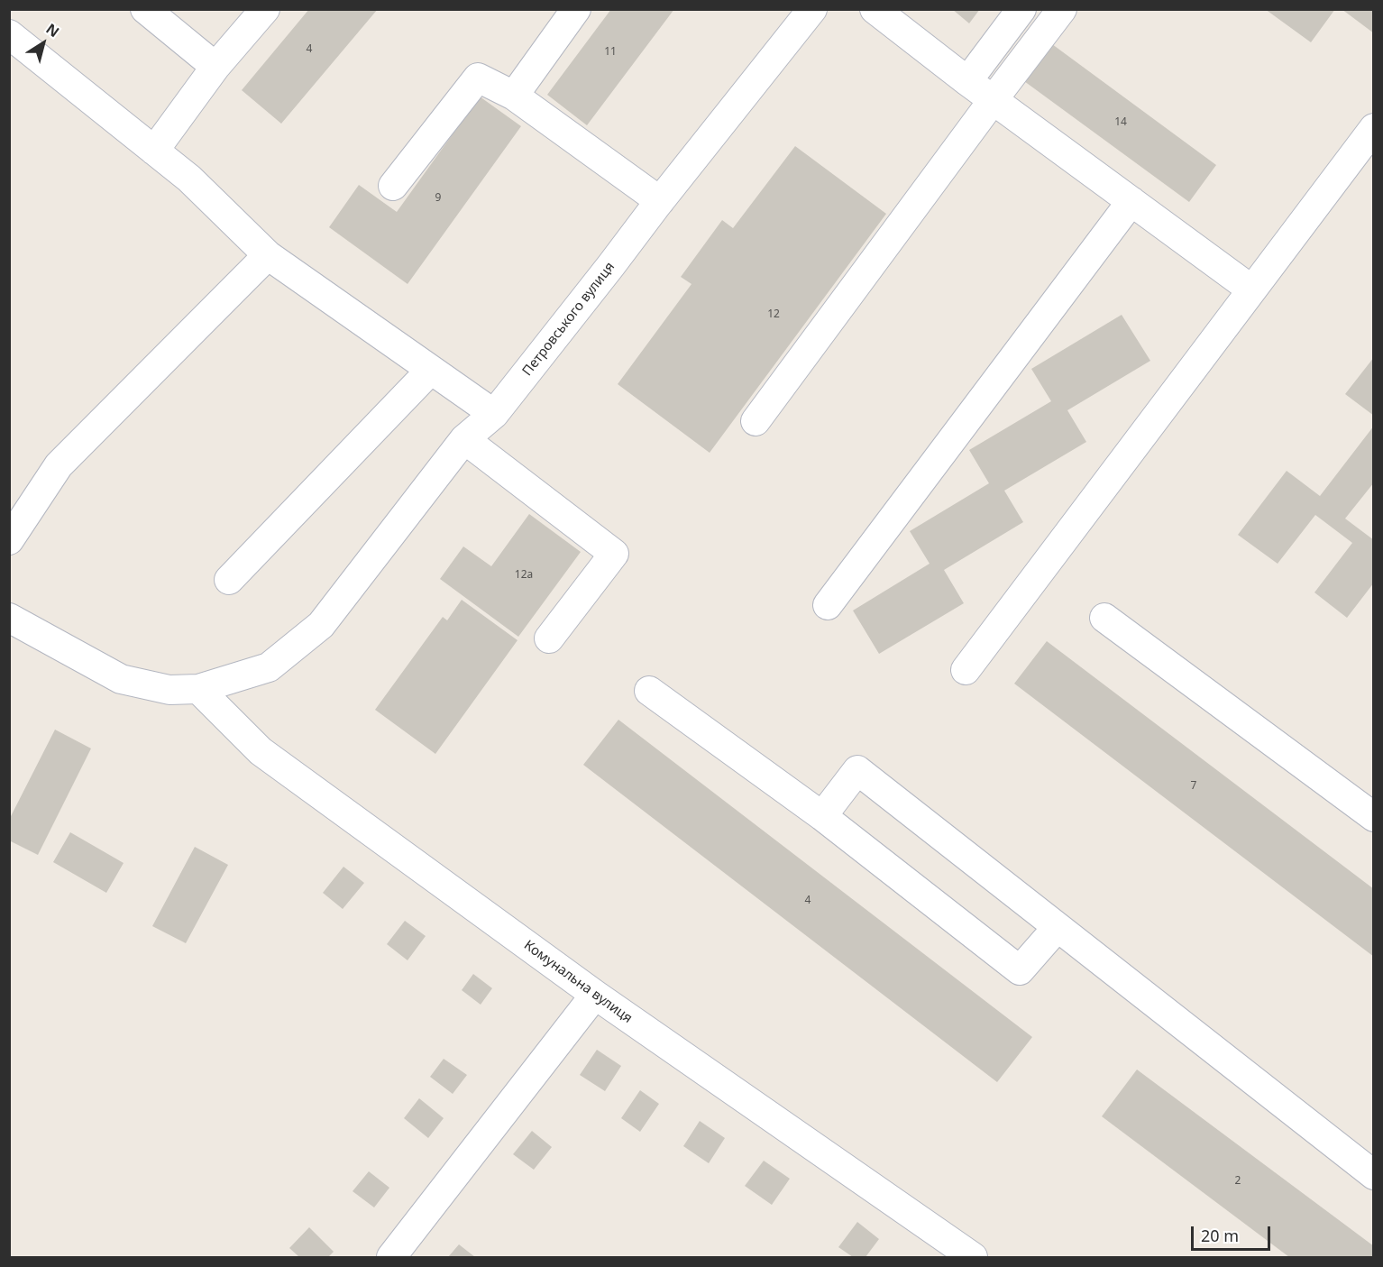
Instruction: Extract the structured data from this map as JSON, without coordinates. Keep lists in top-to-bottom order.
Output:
{
  "streets": {
    "street": ["Петровського вулиця", "Комунальна вулиця"]
  },
  "crossings": [
    ["Петровського вулиця", "Комунальна вулиця"]
  ],
  "house_numbers": [
    "4",
    "11",
    "14",
    "9",
    "12",
    "12а",
    "7",
    "4",
    "2"
  ],
  "scale_bar": "20 m",
  "north": "top right"
}
